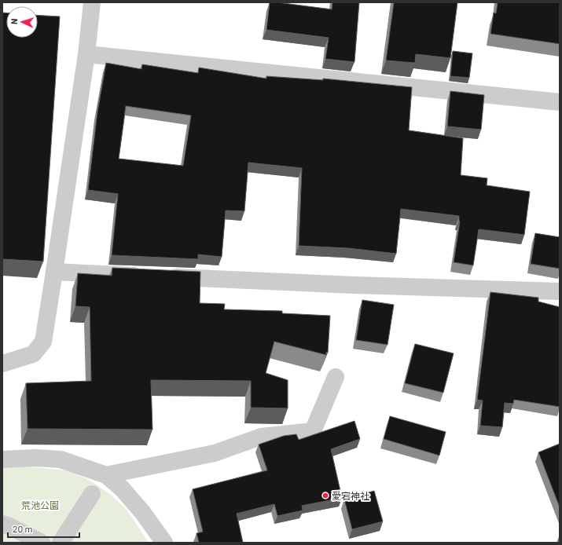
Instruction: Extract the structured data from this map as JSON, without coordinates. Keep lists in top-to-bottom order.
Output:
{
  "parks": ["荒池公園"],
  "places": ["愛宕神社"],
  "scale_bar": "20 m",
  "north": "left"
}
